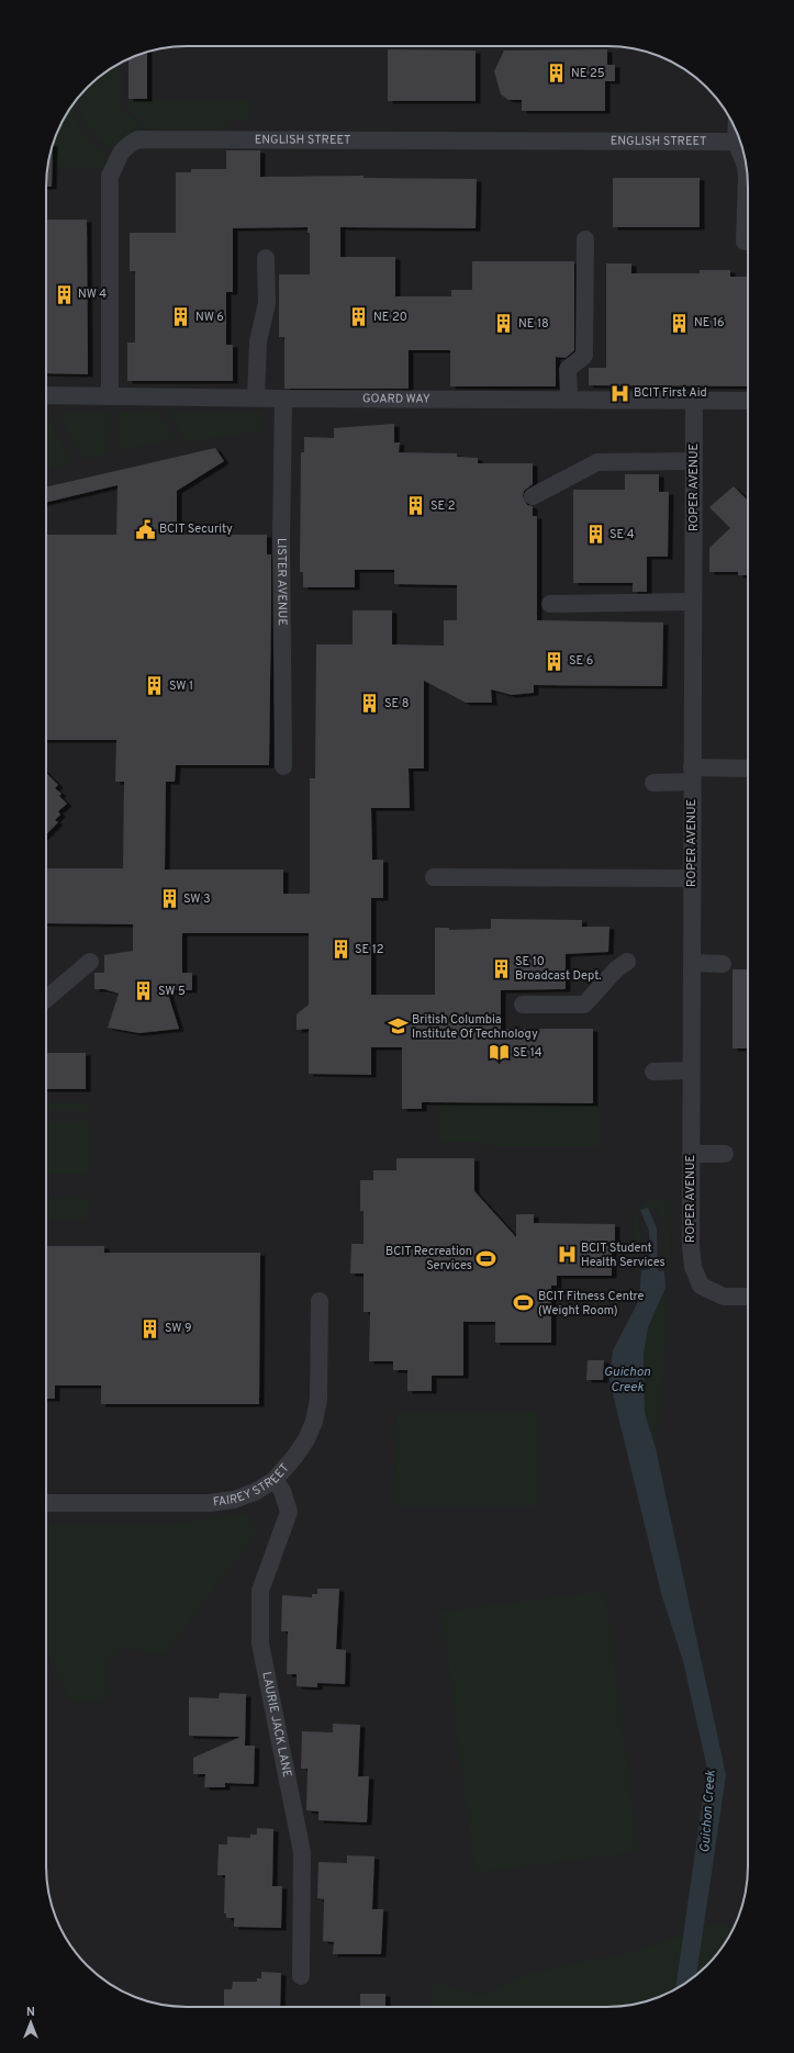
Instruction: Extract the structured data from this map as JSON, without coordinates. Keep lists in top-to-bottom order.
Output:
{
  "streets": {
    "street": [
      "ENGLISH STREET",
      "GOARD WAY",
      "ROPER AVENUE",
      "LISTER AVENUE",
      "FAIREY STREET",
      "LAURIE JACK LANE"
    ]
  },
  "crossings": [
    ["ENGLISH STREET", "GOARD WAY"],
    ["GOARD WAY", "ROPER AVENUE"],
    ["GOARD WAY", "LISTER AVENUE"],
    ["FAIREY STREET", "LAURIE JACK LANE"]
  ],
  "water": ["Guichon Creek"],
  "places": {
    "building": [
      "NE 25",
      "NW 4",
      "NW 6",
      "NE 20",
      "NE 16",
      "NE 18",
      "SE 2",
      "SE 4",
      "SE 6",
      "SW 1",
      "SE 8",
      "SW 3",
      "SE 12",
      "SE 10 Broadcast Dept.",
      "SW 5",
      "SW 9"
    ],
    "hospital": ["BCIT First Aid", "BCIT Student Health Services"],
    "public building": ["BCIT Security"],
    "school or university": ["British Columbia Institute Of Technology"],
    "library": ["SE 14"],
    "sports": ["BCIT Recreation Services", "BCIT Fitness Centre (Weight Room)"]
  },
  "north": "top"
}
